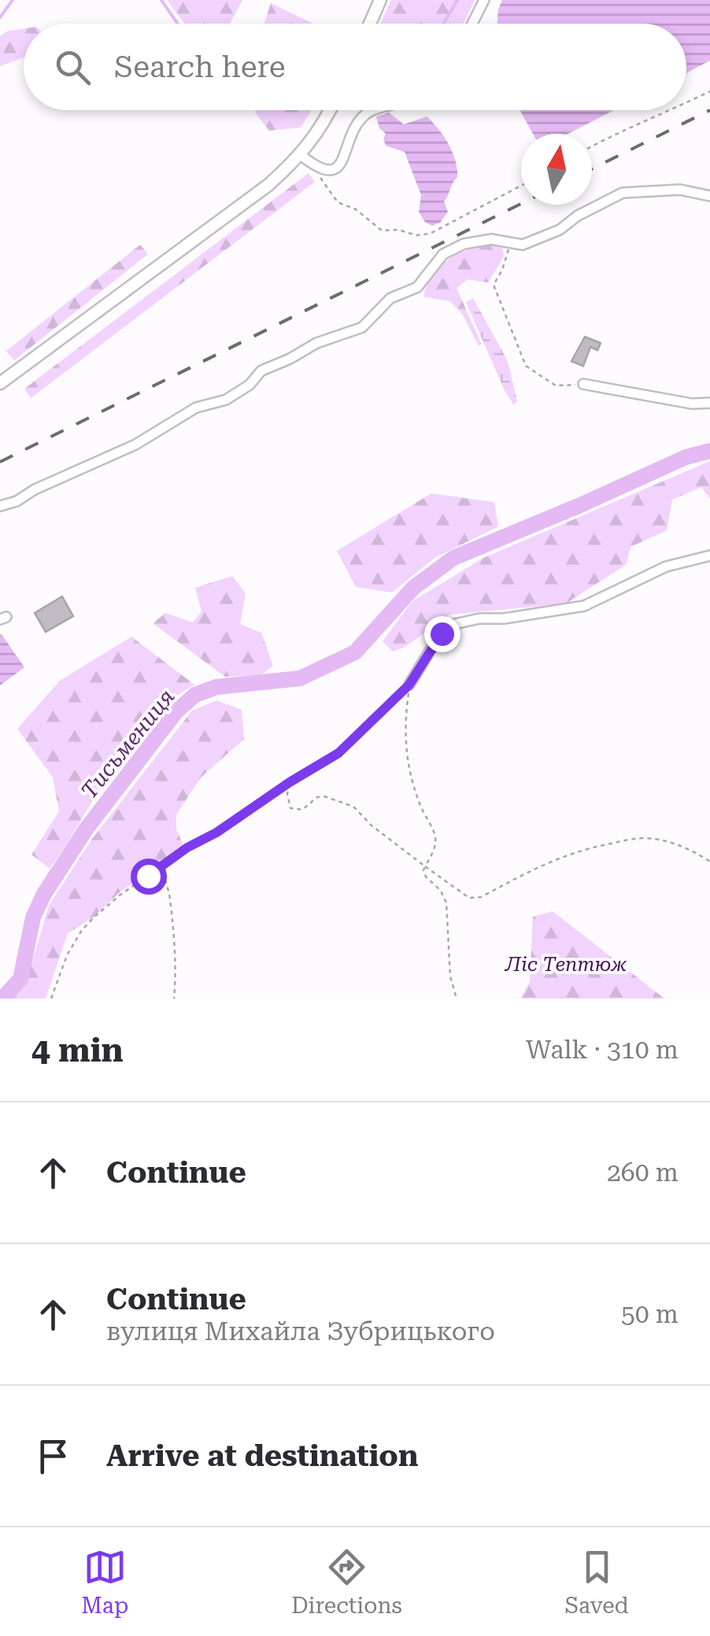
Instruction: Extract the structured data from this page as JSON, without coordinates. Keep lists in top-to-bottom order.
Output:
{
  "water": ["Тисьмениця"],
  "parks": ["Ліс Тептюж"],
  "north": "top",
  "page": {
    "search": "Search here",
    "heading": ["4 min", "Walk · 310 m"],
    "list": [
      ["Continue", "260 m"],
      ["Continue", "вулиця Михайла Зубрицького", "50 m"],
      "Arrive at destination"
    ],
    "nav": ["Map", "Directions", "Saved"]
  }
}
